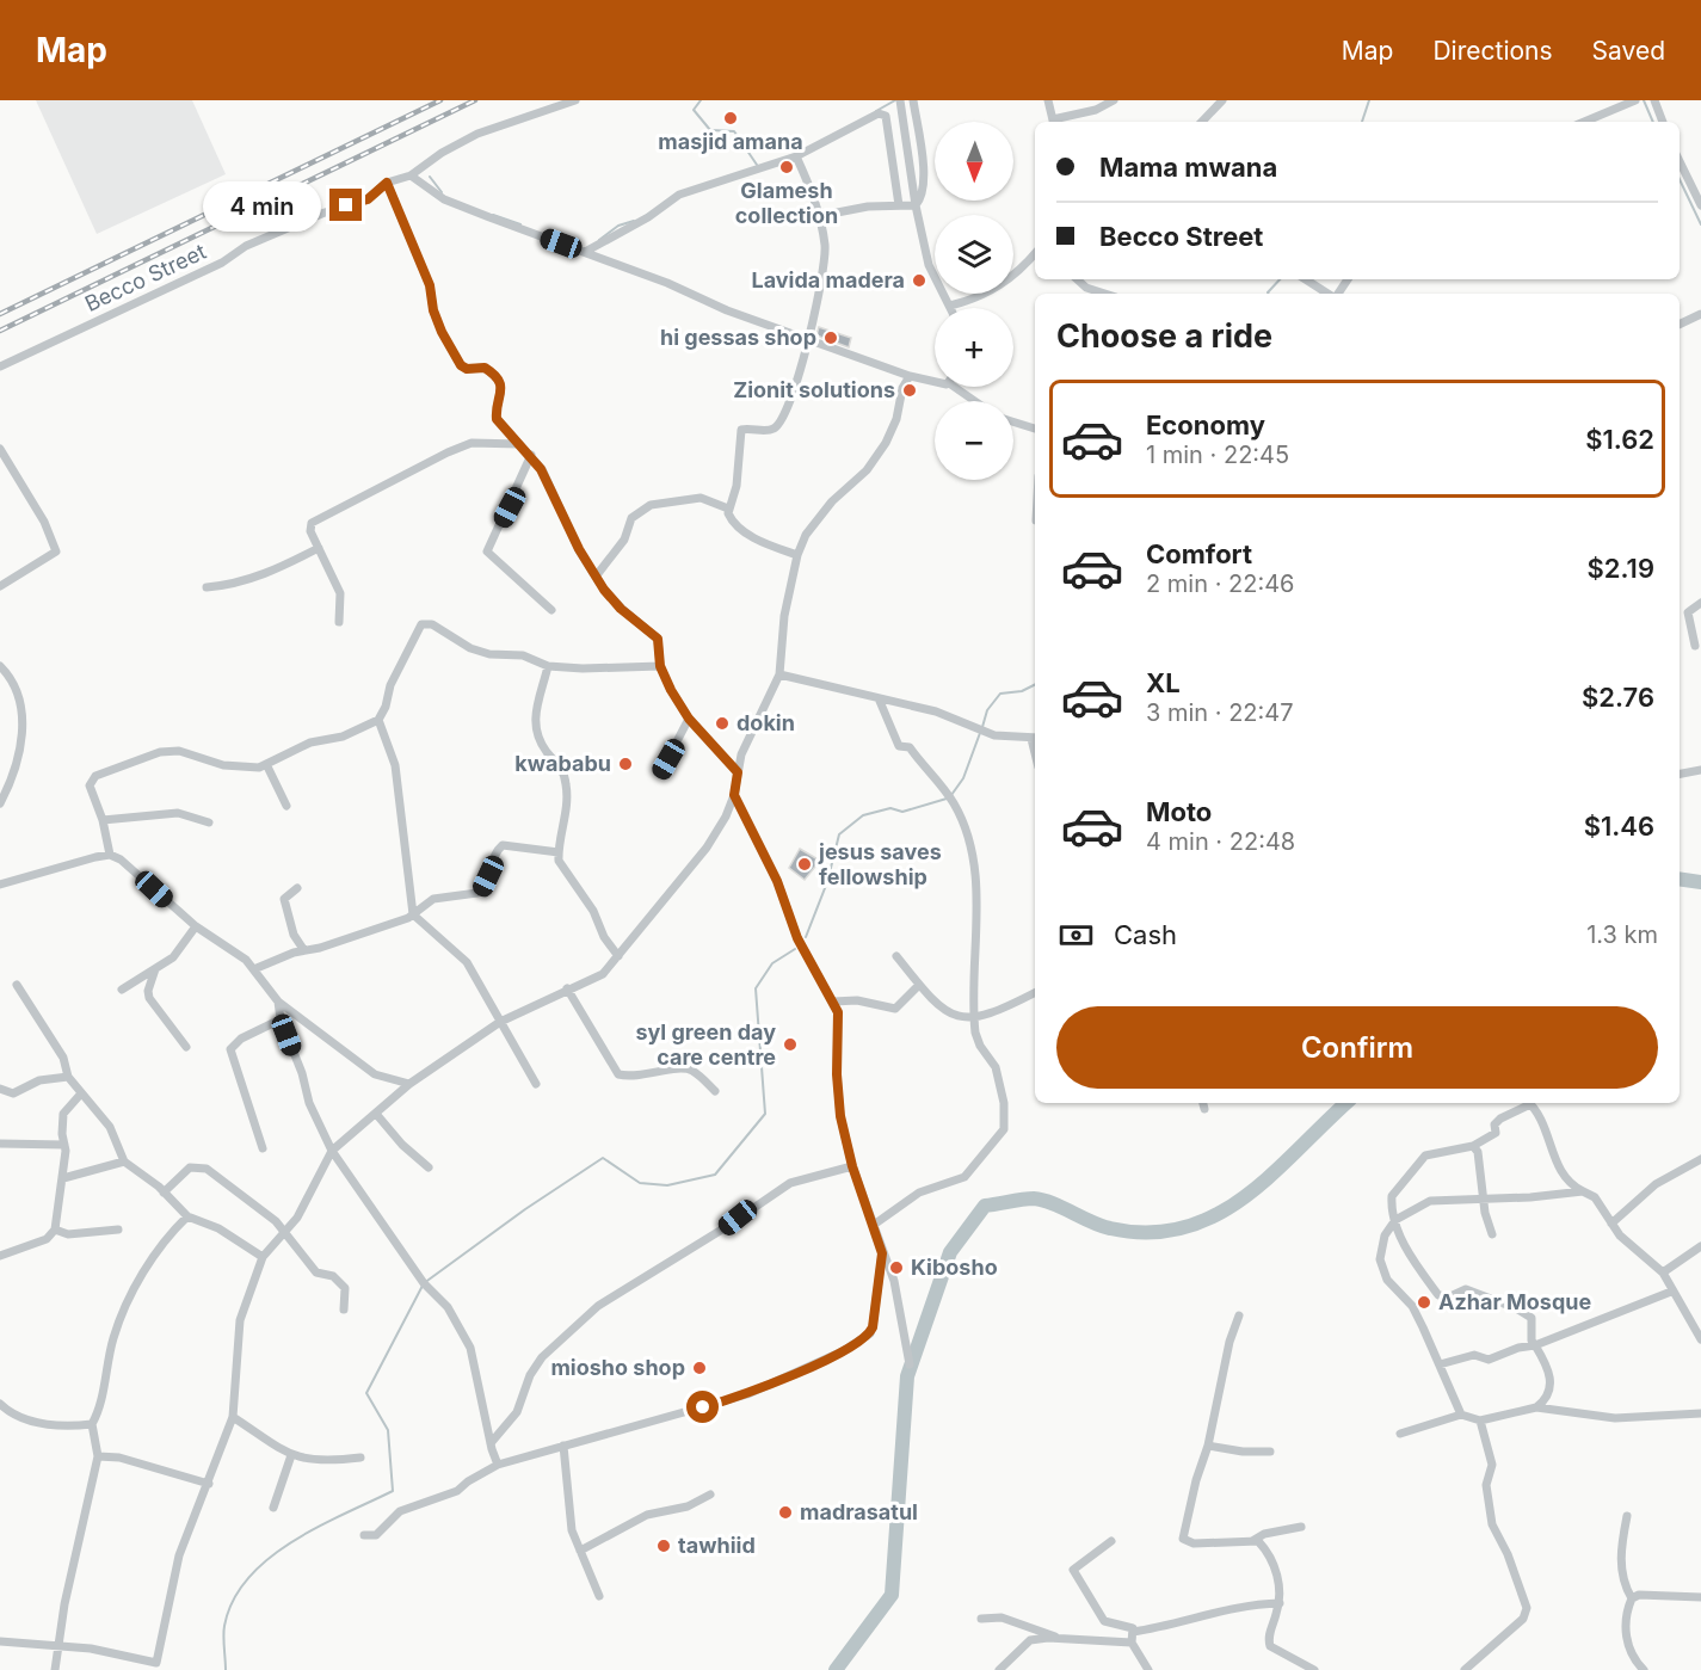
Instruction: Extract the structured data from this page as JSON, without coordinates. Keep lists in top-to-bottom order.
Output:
{
  "streets": {
    "street": ["Becco Street"]
  },
  "places": [
    "masjid amana",
    "Glamesh collection",
    "Lavida madera",
    "hi gessas shop",
    "Zionit solutions",
    "dokin",
    "kwababu",
    "jesus saves fellowship",
    "syl green day care centre",
    "Kibosho",
    "Azhar Mosque",
    "miosho shop",
    "madrasatul",
    "tawhiid"
  ],
  "north": "bottom",
  "page": {
    "header": "Map",
    "nav": ["Map", "Directions", "Saved"],
    "map_buttons": ["+", "−"],
    "banner": ["Mama mwana", "Becco Street"],
    "bubble": "4 min",
    "heading": "Choose a ride",
    "list": [
      {
        "name": "Economy",
        "note": "1 min · 22:45",
        "value": "$1.62"
      },
      {
        "name": "Comfort",
        "note": "2 min · 22:46",
        "value": "$2.19"
      },
      {
        "name": "XL",
        "note": "3 min · 22:47",
        "value": "$2.76"
      },
      {
        "name": "Moto",
        "note": "4 min · 22:48",
        "value": "$1.46"
      }
    ],
    "pay": ["Cash", "1.3 km"],
    "buttons": "Confirm"
  }
}
